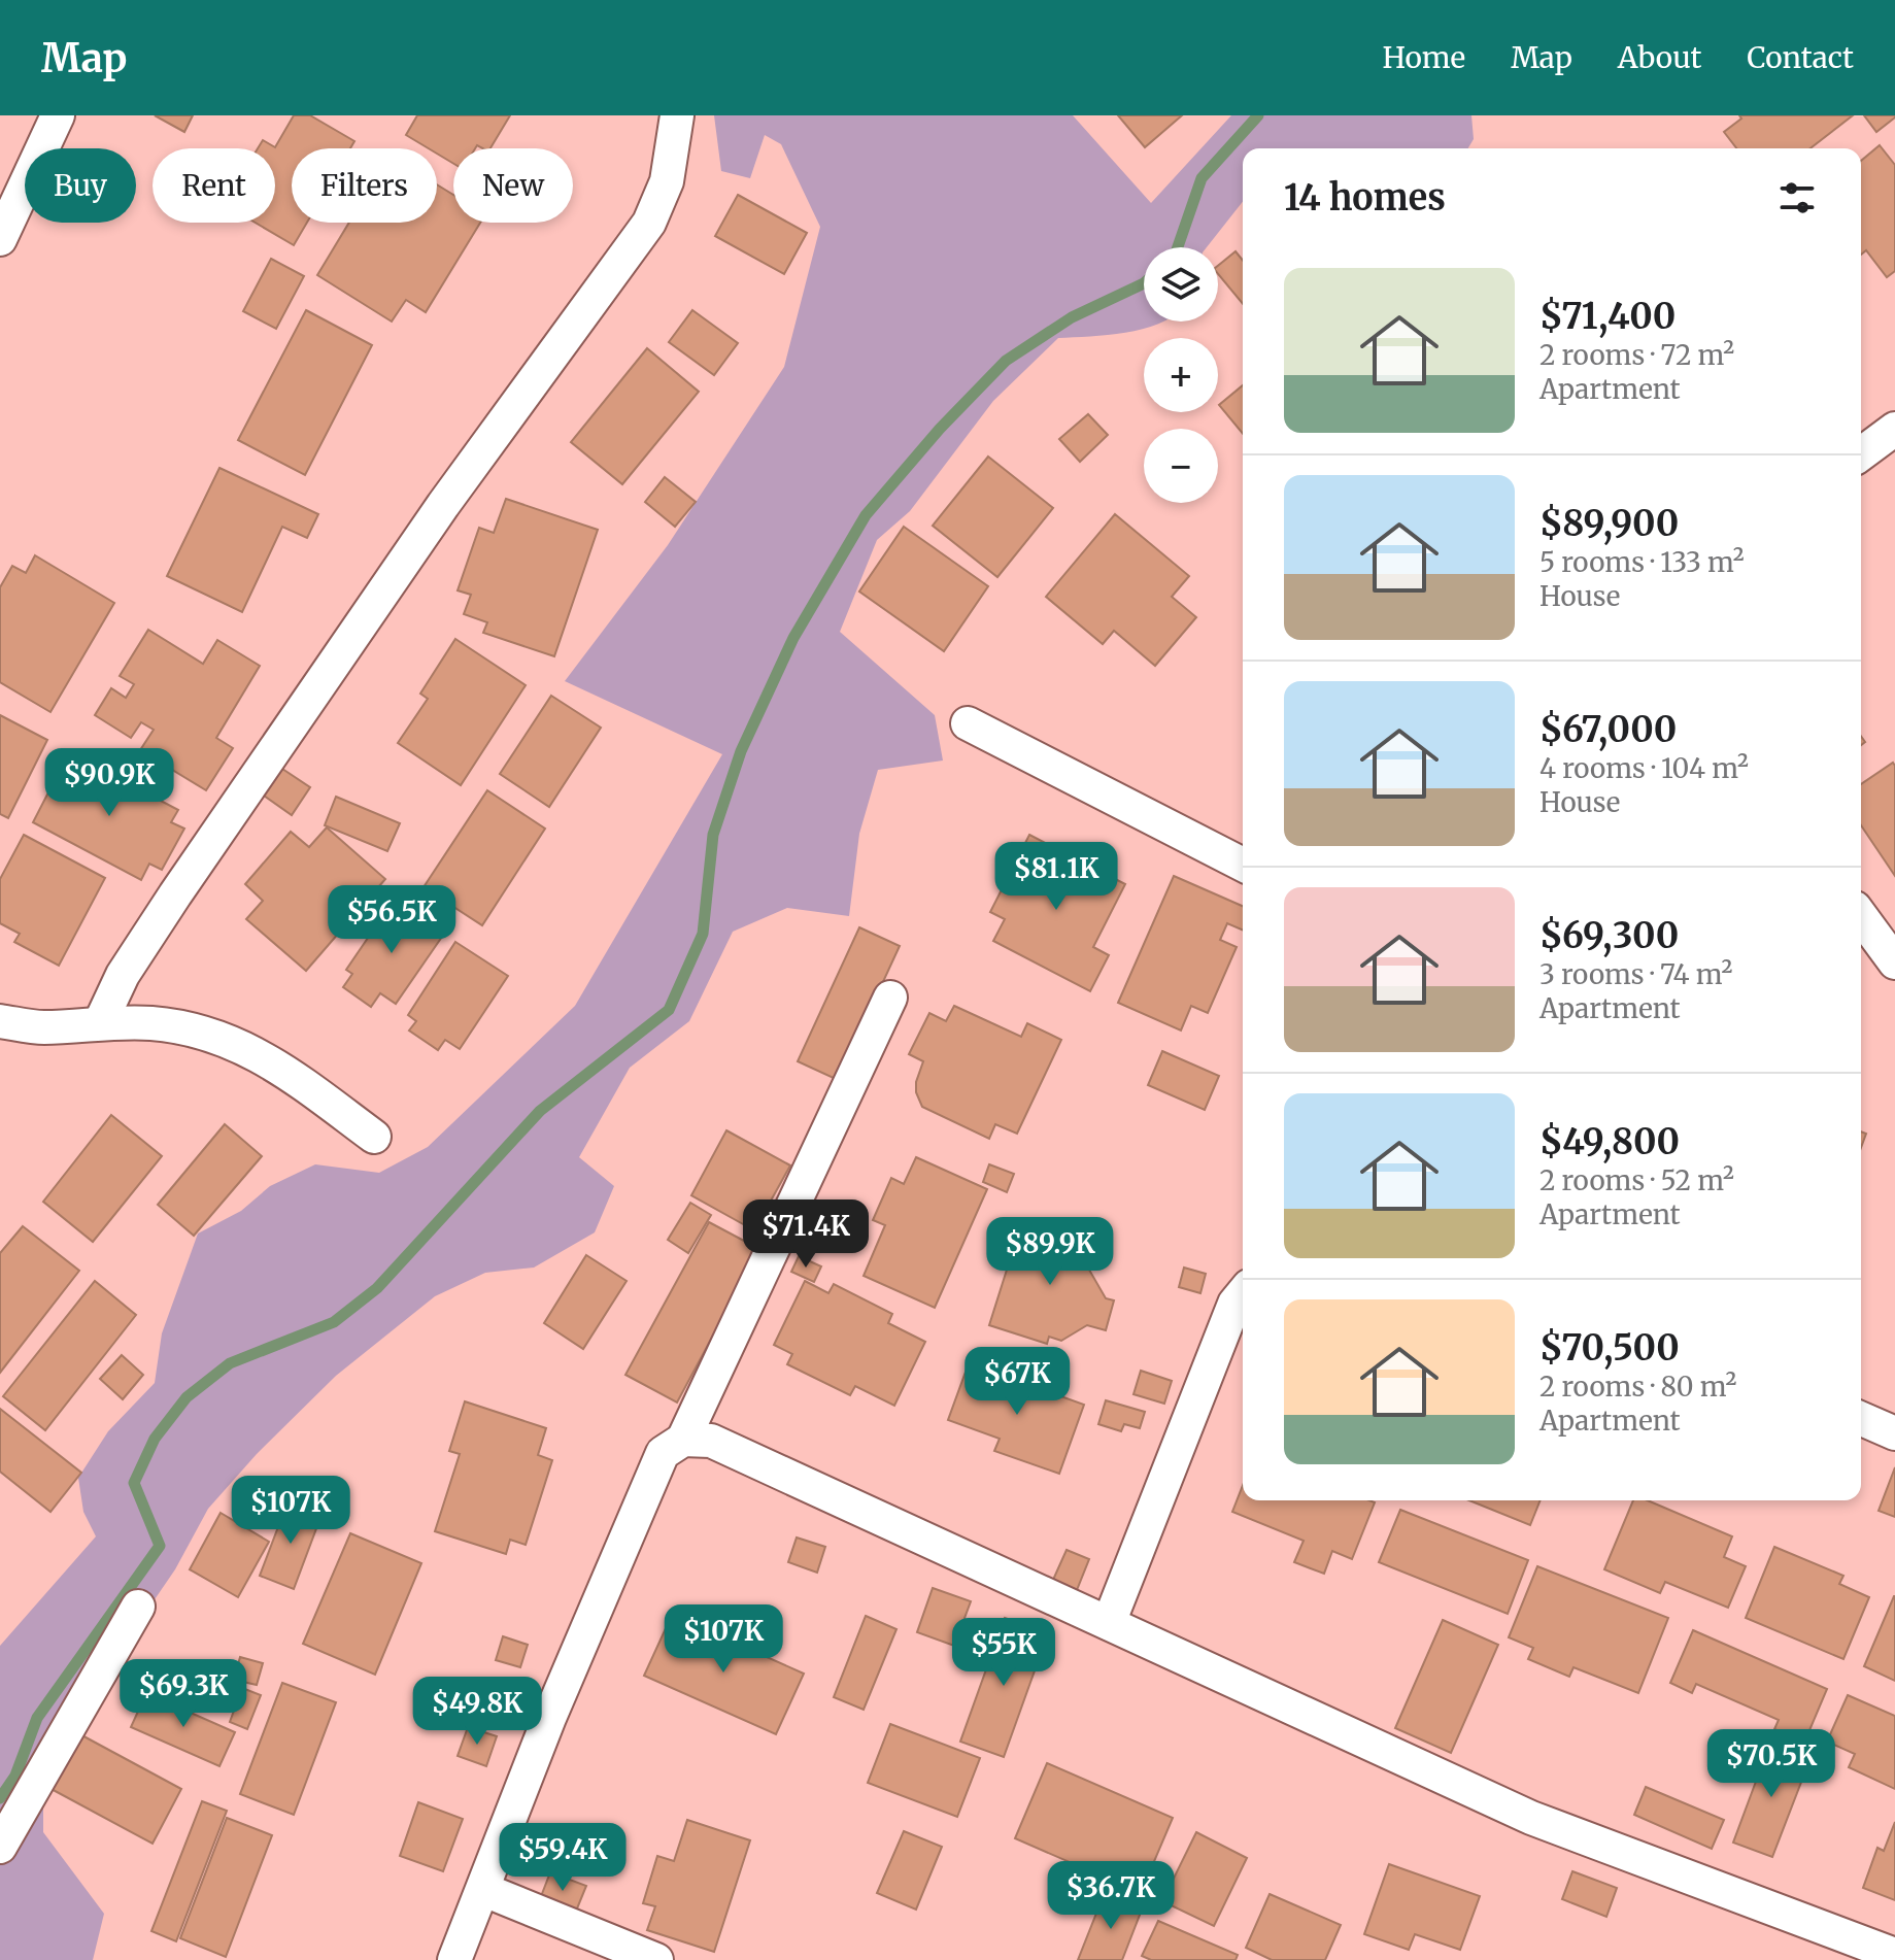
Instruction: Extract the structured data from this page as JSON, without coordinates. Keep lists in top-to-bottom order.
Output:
{
  "page": {
    "header": "Map",
    "nav": [
      "Home",
      "Map",
      "About",
      "Contact"
    ],
    "chip": [
      "Buy",
      "Rent",
      "Filters",
      "New"
    ],
    "heading": "14 homes",
    "map_buttons": ["+", "−"],
    "list": [
      {
        "name": "$71,400",
        "note": "2 rooms · 72 m² · Apartment"
      },
      {
        "name": "$89,900",
        "note": "5 rooms · 133 m² · House"
      },
      {
        "name": "$67,000",
        "note": "4 rooms · 104 m² · House"
      },
      {
        "name": "$69,300",
        "note": "3 rooms · 74 m² · Apartment"
      },
      {
        "name": "$49,800",
        "note": "2 rooms · 52 m² · Apartment"
      },
      {
        "name": "$70,500",
        "note": "2 rooms · 80 m² · Apartment"
      }
    ],
    "price": [
      "$90.9K",
      "$81.1K",
      "$56.5K",
      "$71.4K",
      "$89.9K",
      "$67K",
      "$107K",
      "$107K",
      "$55K",
      "$69.3K",
      "$49.8K",
      "$70.5K",
      "$59.4K",
      "$36.7K"
    ]
  }
}
